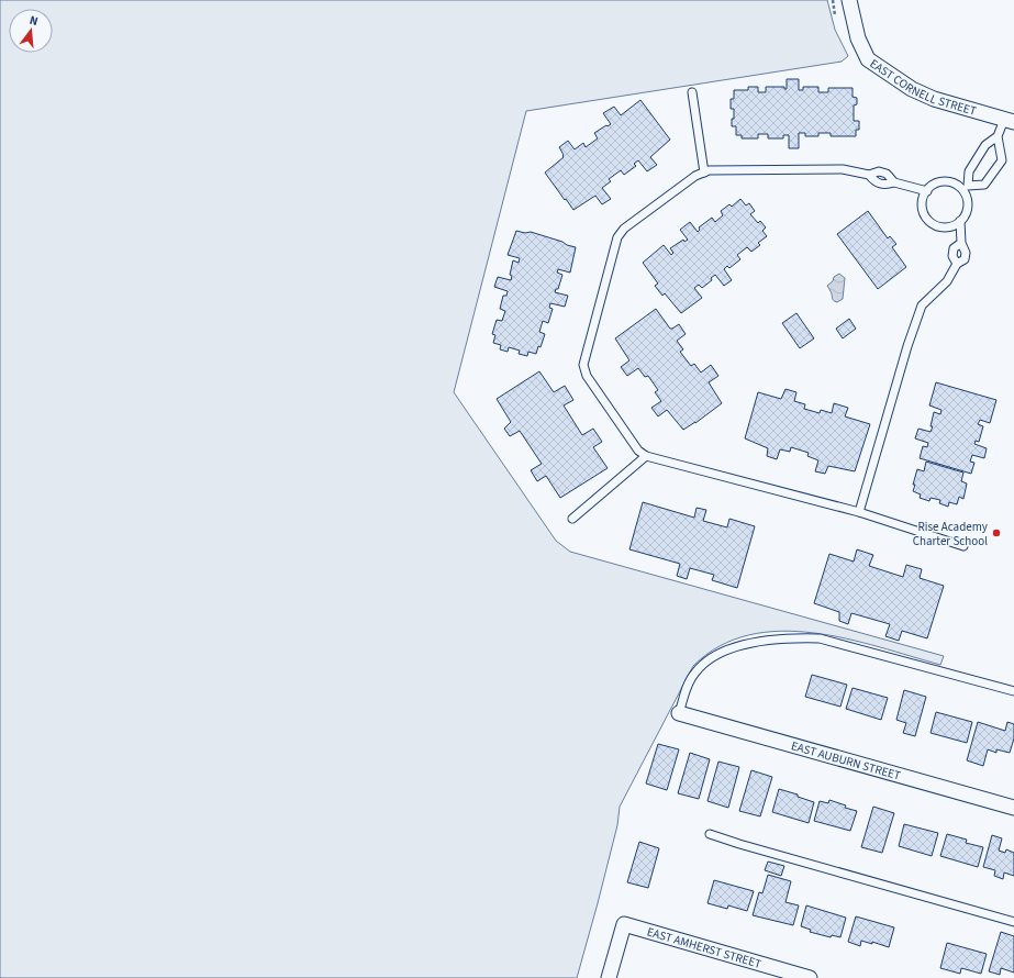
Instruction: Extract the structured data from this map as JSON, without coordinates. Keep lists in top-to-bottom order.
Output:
{
  "streets": {
    "street": ["EAST CORNELL STREET", "EAST AUBURN STREET", "EAST AMHERST STREET"]
  },
  "places": ["Rise Academy Charter School"],
  "north": "top"
}
